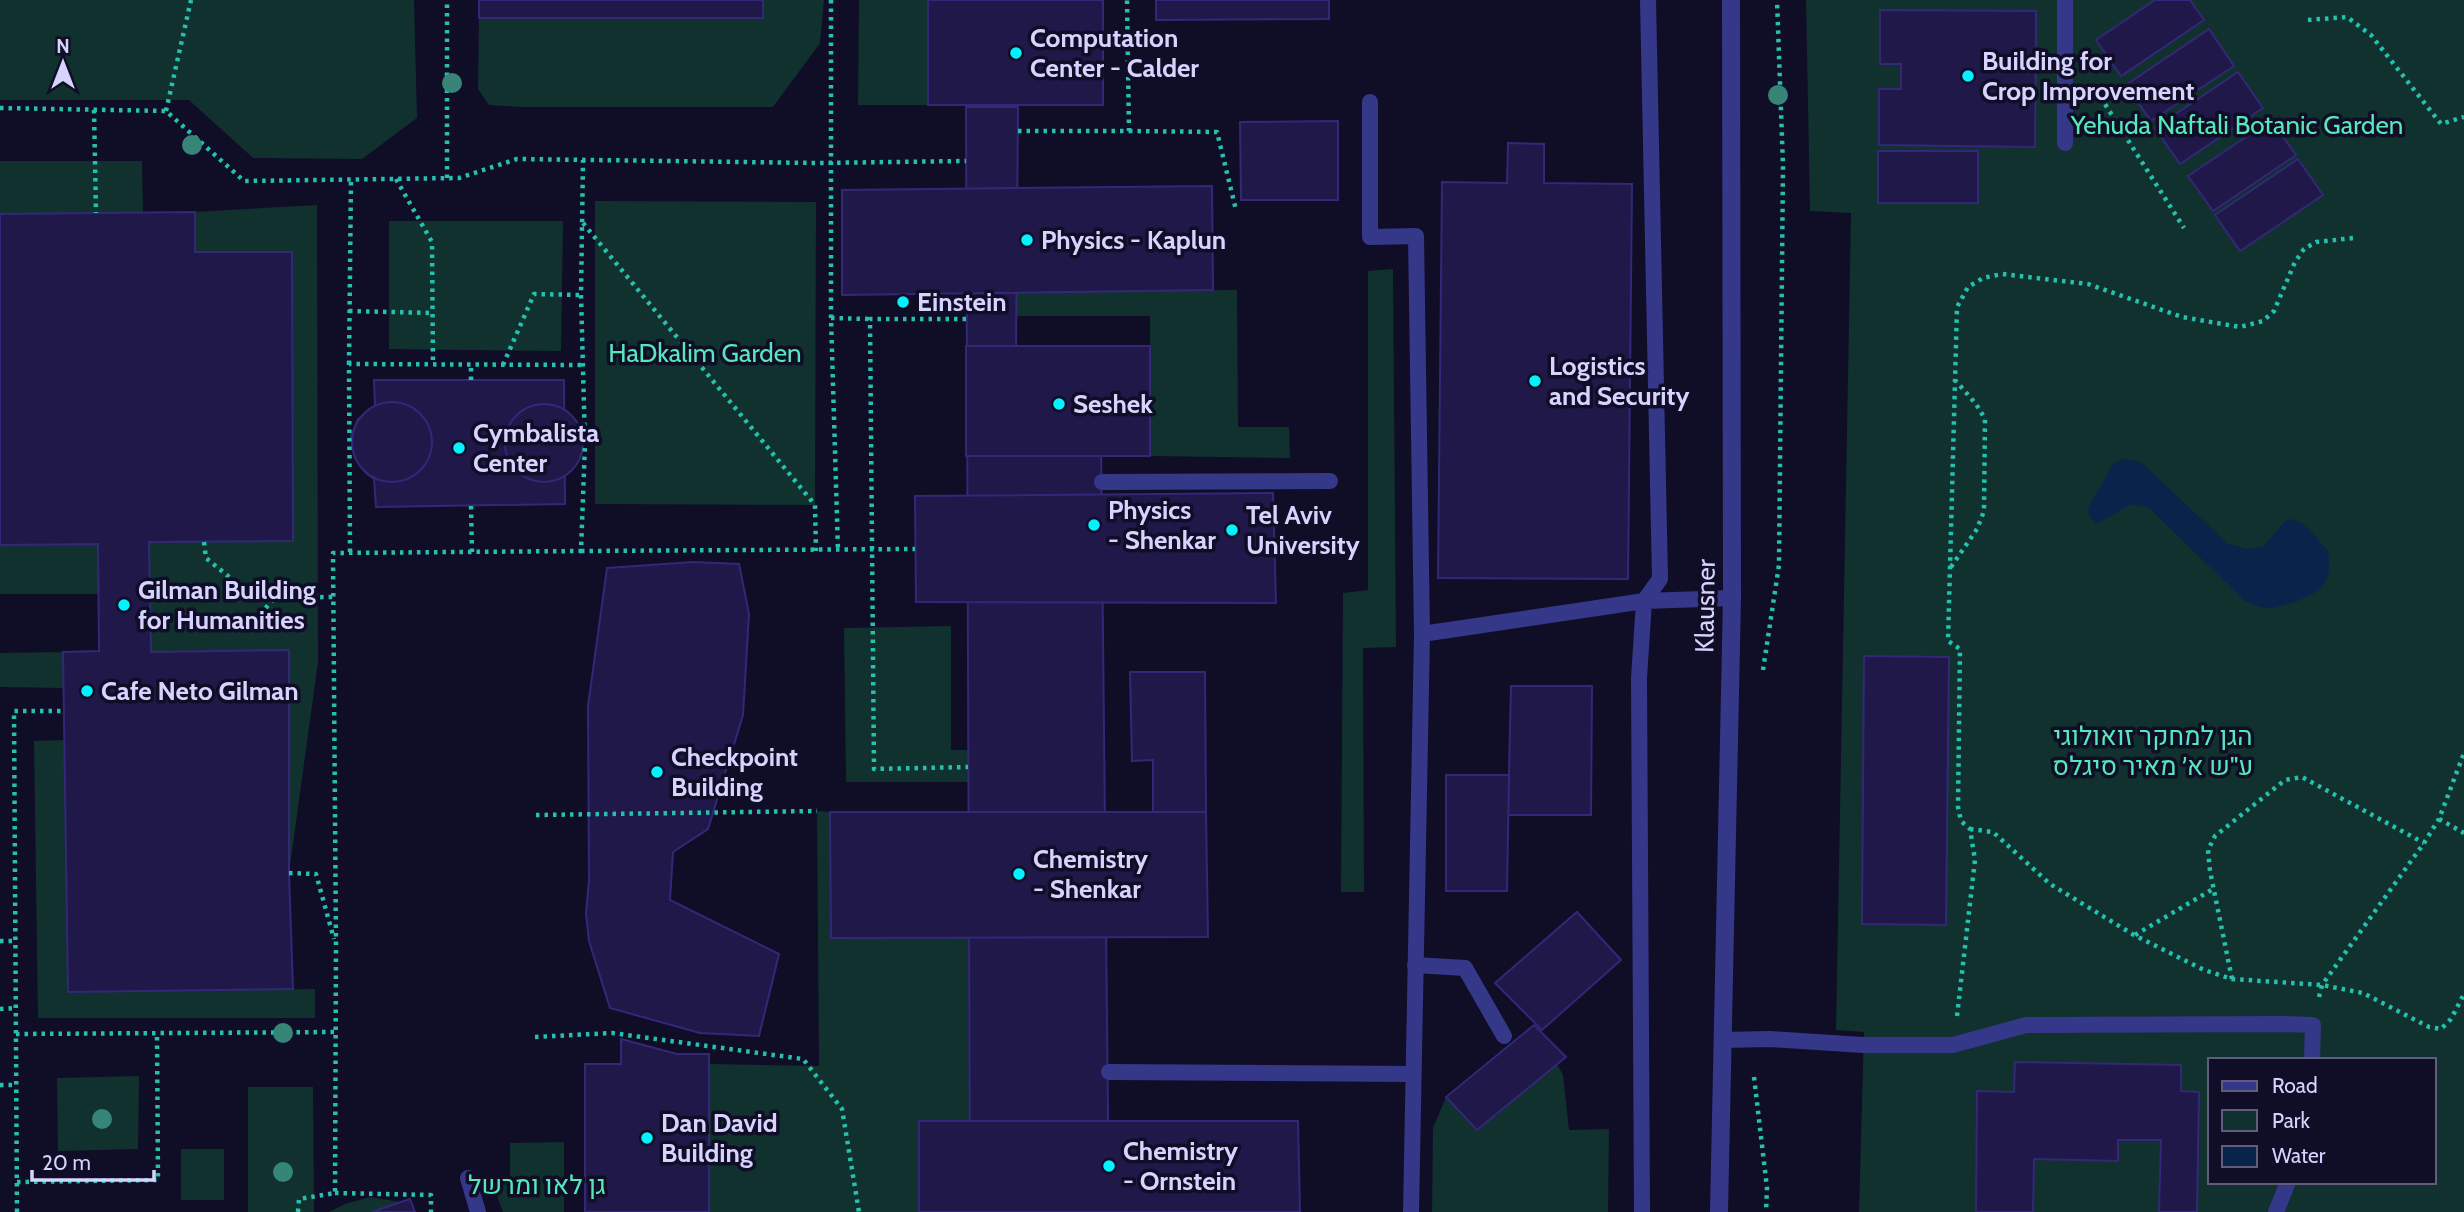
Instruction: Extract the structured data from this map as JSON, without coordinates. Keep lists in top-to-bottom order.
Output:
{
  "streets": {
    "street": ["Klausner"]
  },
  "parks": [
    "Yehuda Naftali Botanic Garden",
    "HaDkalim Garden",
    "הגן למחקר זואולוגי ע\"ש א׳ מאיר סיגלס",
    "גן לאו ומרשל"
  ],
  "places": [
    "Computation Center - Calder",
    "Building for Crop Improvement",
    "Physics - Kaplun",
    "Einstein",
    "Logistics and Security",
    "Seshek",
    "Cymbalista Center",
    "Physics - Shenkar",
    "Tel Aviv University",
    "Gilman Building for Humanities",
    "Cafe Neto Gilman",
    "Checkpoint Building",
    "Chemistry - Shenkar",
    "Dan David Building",
    "Chemistry - Ornstein"
  ],
  "legend": ["Road", "Park", "Water"],
  "scale_bar": "20 m",
  "north": "top"
}
